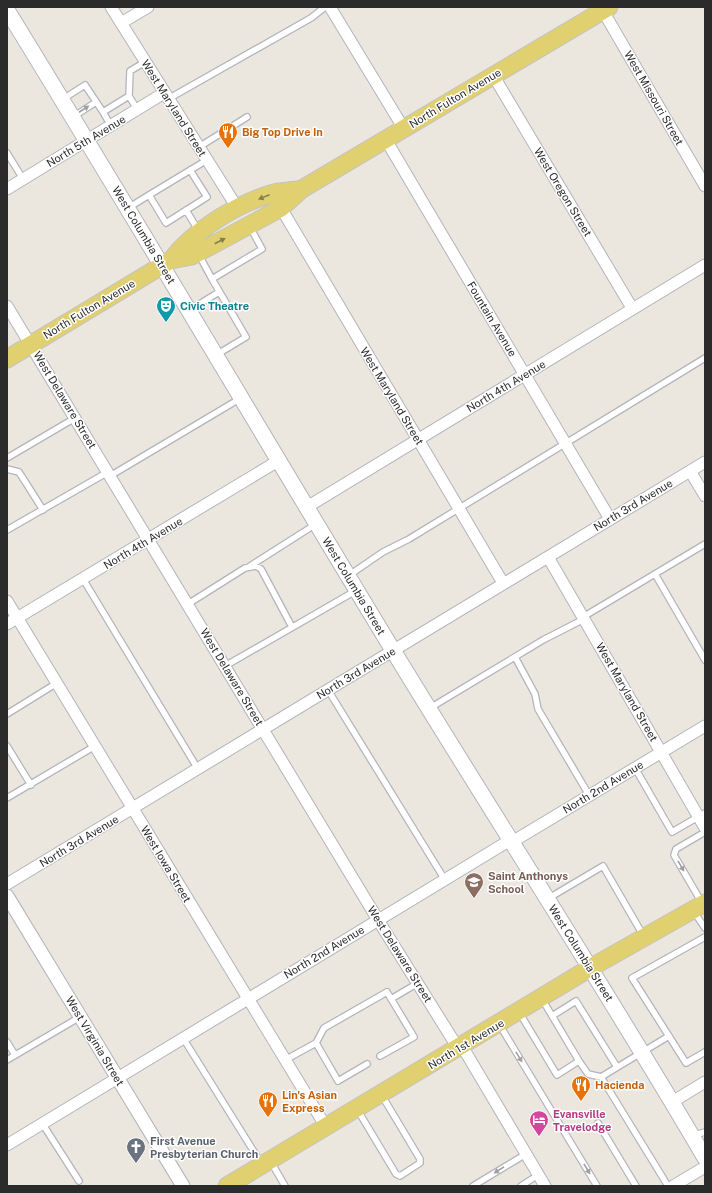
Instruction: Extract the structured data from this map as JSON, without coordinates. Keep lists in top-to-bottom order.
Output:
{
  "streets": {
    "main road": ["North Fulton Avenue", "West Columbia Street", "North 1st Avenue"],
    "street": [
      "West Missouri Street",
      "West Maryland Street",
      "North 5th Avenue",
      "West Oregon Street",
      "Fountain Avenue",
      "North 4th Avenue",
      "West Delaware Street",
      "North 3rd Avenue",
      "North 2nd Avenue",
      "West Iowa Street",
      "West Virginia Street"
    ]
  },
  "crossings": [
    ["North Fulton Avenue", "West Missouri Street"],
    ["North Fulton Avenue", "West Maryland Street"],
    ["North Fulton Avenue", "West Oregon Street"],
    ["North Fulton Avenue", "West Columbia Street"],
    ["North Fulton Avenue", "Fountain Avenue"],
    ["North Fulton Avenue", "West Delaware Street"],
    ["West Maryland Street", "North 5th Avenue"],
    ["West Maryland Street", "North 4th Avenue"],
    ["West Maryland Street", "North 3rd Avenue"],
    ["West Maryland Street", "North 2nd Avenue"],
    ["North 5th Avenue", "West Columbia Street"],
    ["West Oregon Street", "North 4th Avenue"],
    ["West Columbia Street", "North 4th Avenue"],
    ["West Columbia Street", "North 3rd Avenue"],
    ["West Columbia Street", "North 2nd Avenue"],
    ["West Columbia Street", "North 1st Avenue"],
    ["Fountain Avenue", "North 4th Avenue"],
    ["Fountain Avenue", "North 3rd Avenue"],
    ["North 4th Avenue", "West Delaware Street"],
    ["North 4th Avenue", "West Iowa Street"],
    ["West Delaware Street", "North 3rd Avenue"],
    ["West Delaware Street", "North 2nd Avenue"],
    ["West Delaware Street", "North 1st Avenue"],
    ["North 3rd Avenue", "West Iowa Street"],
    ["North 2nd Avenue", "West Iowa Street"],
    ["North 2nd Avenue", "West Virginia Street"],
    ["West Iowa Street", "North 1st Avenue"]
  ],
  "places": {
    "restaurant": ["Big Top Drive In", "Hacienda", "Lin's Asian Express"],
    "theatre": ["Civic Theatre"],
    "school or university": ["Saint Anthonys School"],
    "hotel": ["Evansville Travelodge"],
    "church": ["First Avenue Presbyterian Church"]
  }
}
